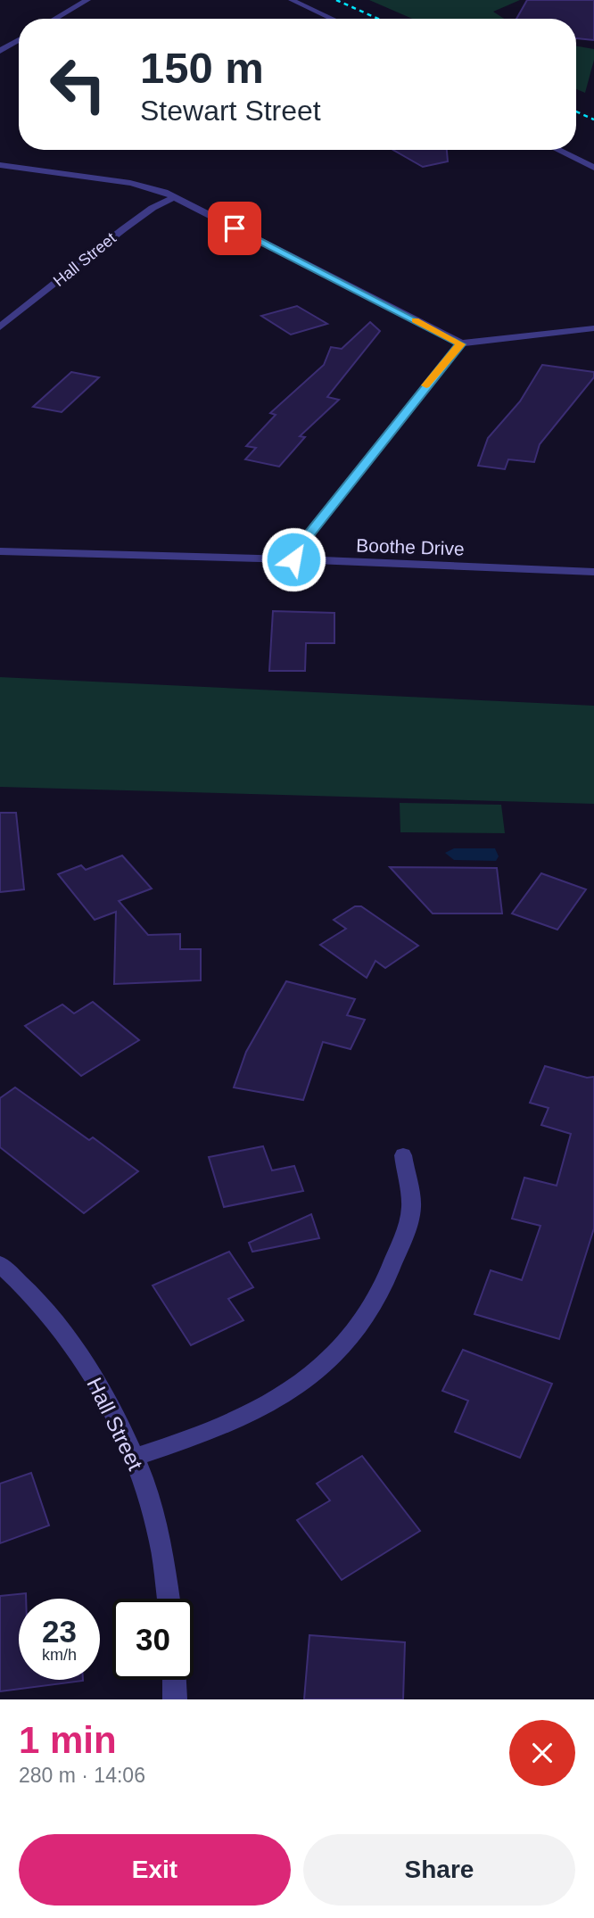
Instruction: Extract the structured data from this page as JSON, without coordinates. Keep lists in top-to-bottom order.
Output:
{
  "streets": {
    "street": ["Hall Street", "Boothe Drive"]
  },
  "page": {
    "turn": ["150 m", "Stewart Street"],
    "speed": "23 km/h",
    "limit": "30",
    "heading": ["1 min", "280 m · 14:06"],
    "buttons": ["Exit", "Share"]
  }
}
